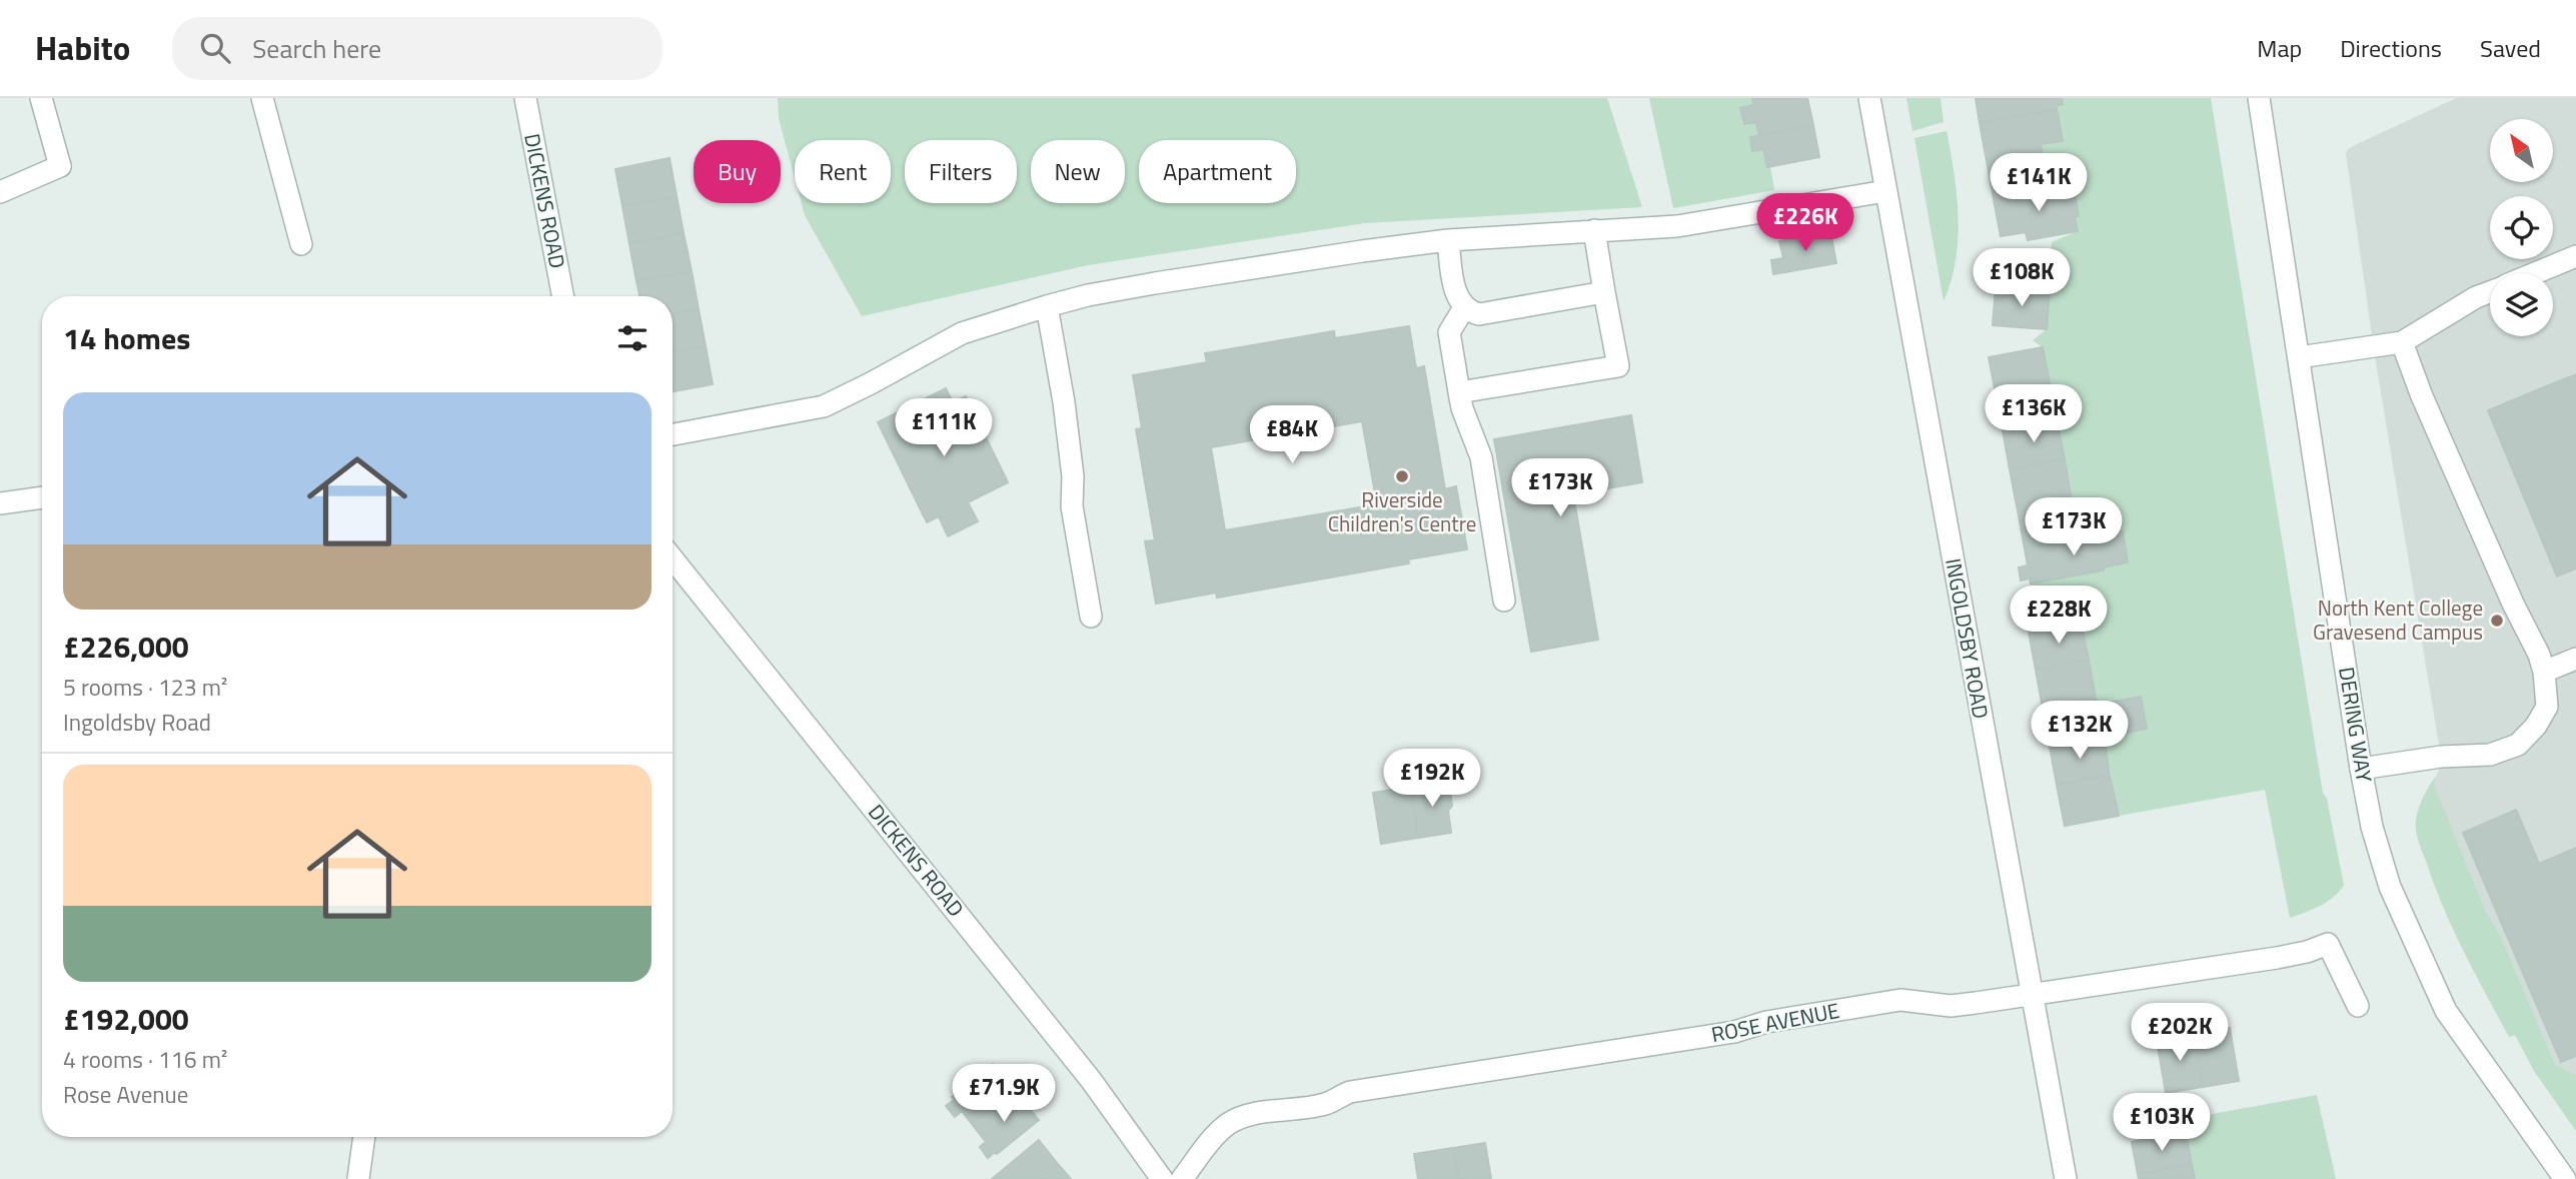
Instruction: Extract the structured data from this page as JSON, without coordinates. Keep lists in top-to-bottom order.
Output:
{
  "streets": {
    "street": [
      "DICKENS ROAD",
      "INGOLDSBY ROAD",
      "DERING WAY",
      "ROSE AVENUE"
    ]
  },
  "crossings": [
    ["INGOLDSBY ROAD", "ROSE AVENUE"]
  ],
  "places": ["Riverside Children's Centre", "North Kent College Gravesend Campus"],
  "north": "top left",
  "page": {
    "header": "Habito",
    "search": "Search here",
    "nav": ["Map", "Directions", "Saved"],
    "chip": [
      "Buy",
      "Rent",
      "Filters",
      "New",
      "Apartment"
    ],
    "price": [
      "£141K",
      "£226K",
      "£108K",
      "£136K",
      "£111K",
      "£84K",
      "£173K",
      "£173K",
      "£228K",
      "£132K",
      "£192K",
      "£202K",
      "£71.9K",
      "£103K"
    ],
    "heading": "14 homes",
    "list": [
      {
        "name": "£226,000",
        "note": "5 rooms · 123 m² · Ingoldsby Road"
      },
      {
        "name": "£192,000",
        "note": "4 rooms · 116 m² · Rose Avenue"
      }
    ]
  }
}
